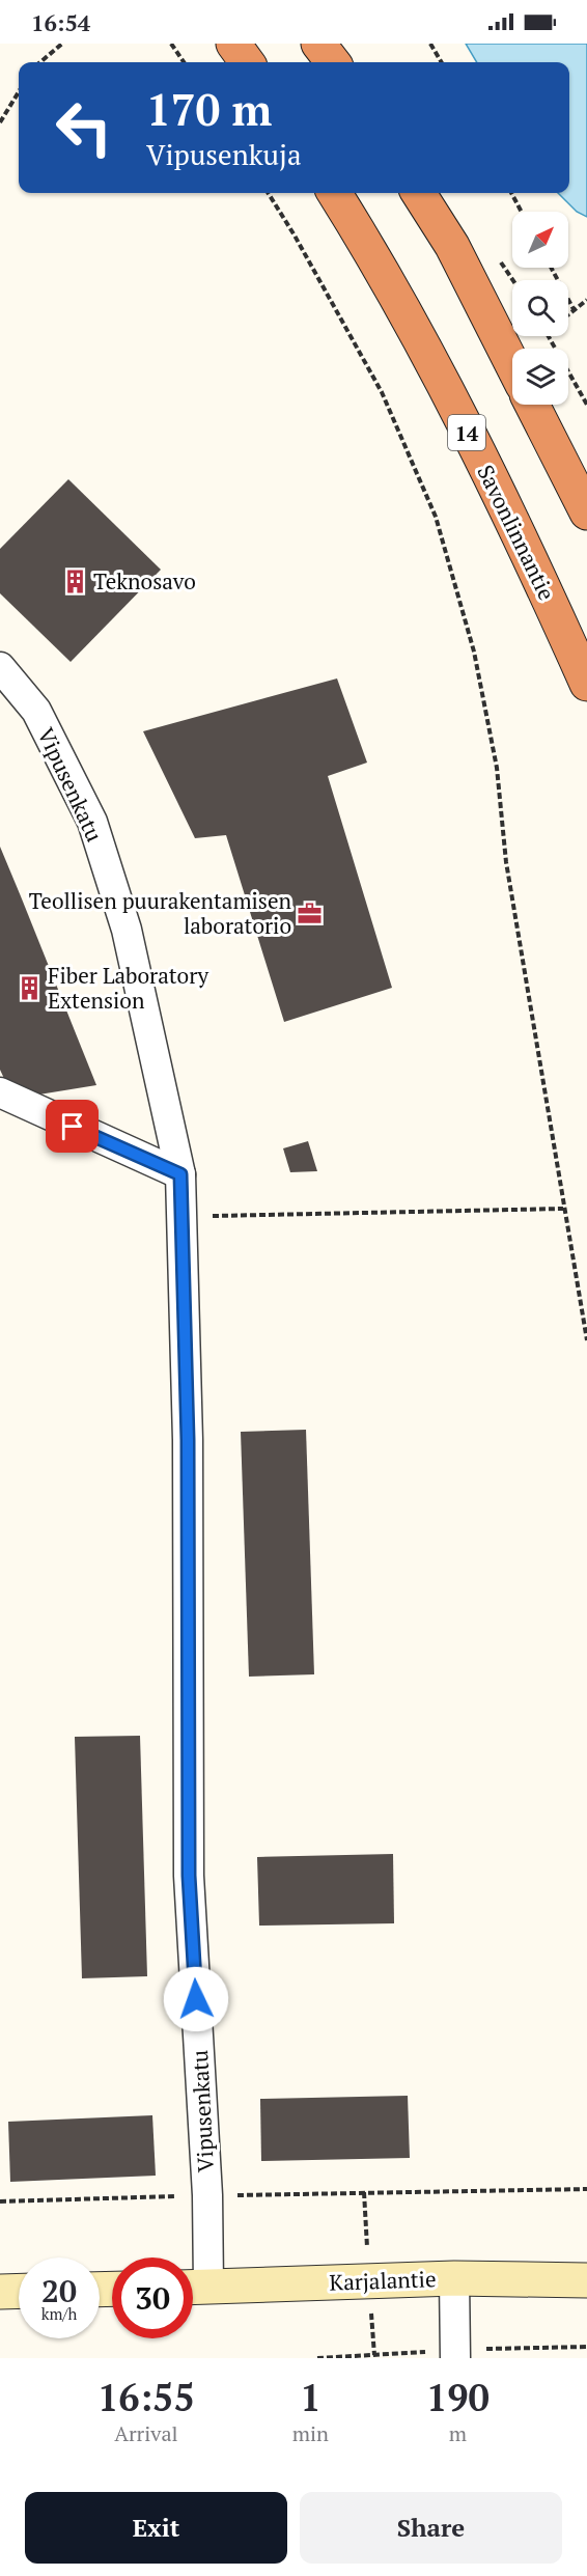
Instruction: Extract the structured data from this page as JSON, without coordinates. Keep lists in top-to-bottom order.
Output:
{
  "streets": {
    "highway": ["14", "Savonlinnantie"],
    "street": ["Vipusenkatu", "Karjalantie"]
  },
  "crossings": [
    ["Vipusenkatu", "Karjalantie"]
  ],
  "places": {
    "building": ["Teknosavo", "Fiber Laboratory Extension"],
    "office": ["Teollisen puurakentamisen laboratorio"]
  },
  "north": "top right",
  "page": {
    "status": "16:54",
    "turn": ["170 m", "Vipusenkuja"],
    "speed": "20 km/h",
    "limit": "30",
    "eta": [
      "16:55",
      "Arrival",
      "1",
      "min",
      "190",
      "m"
    ],
    "buttons": ["Exit", "Share"]
  }
}
